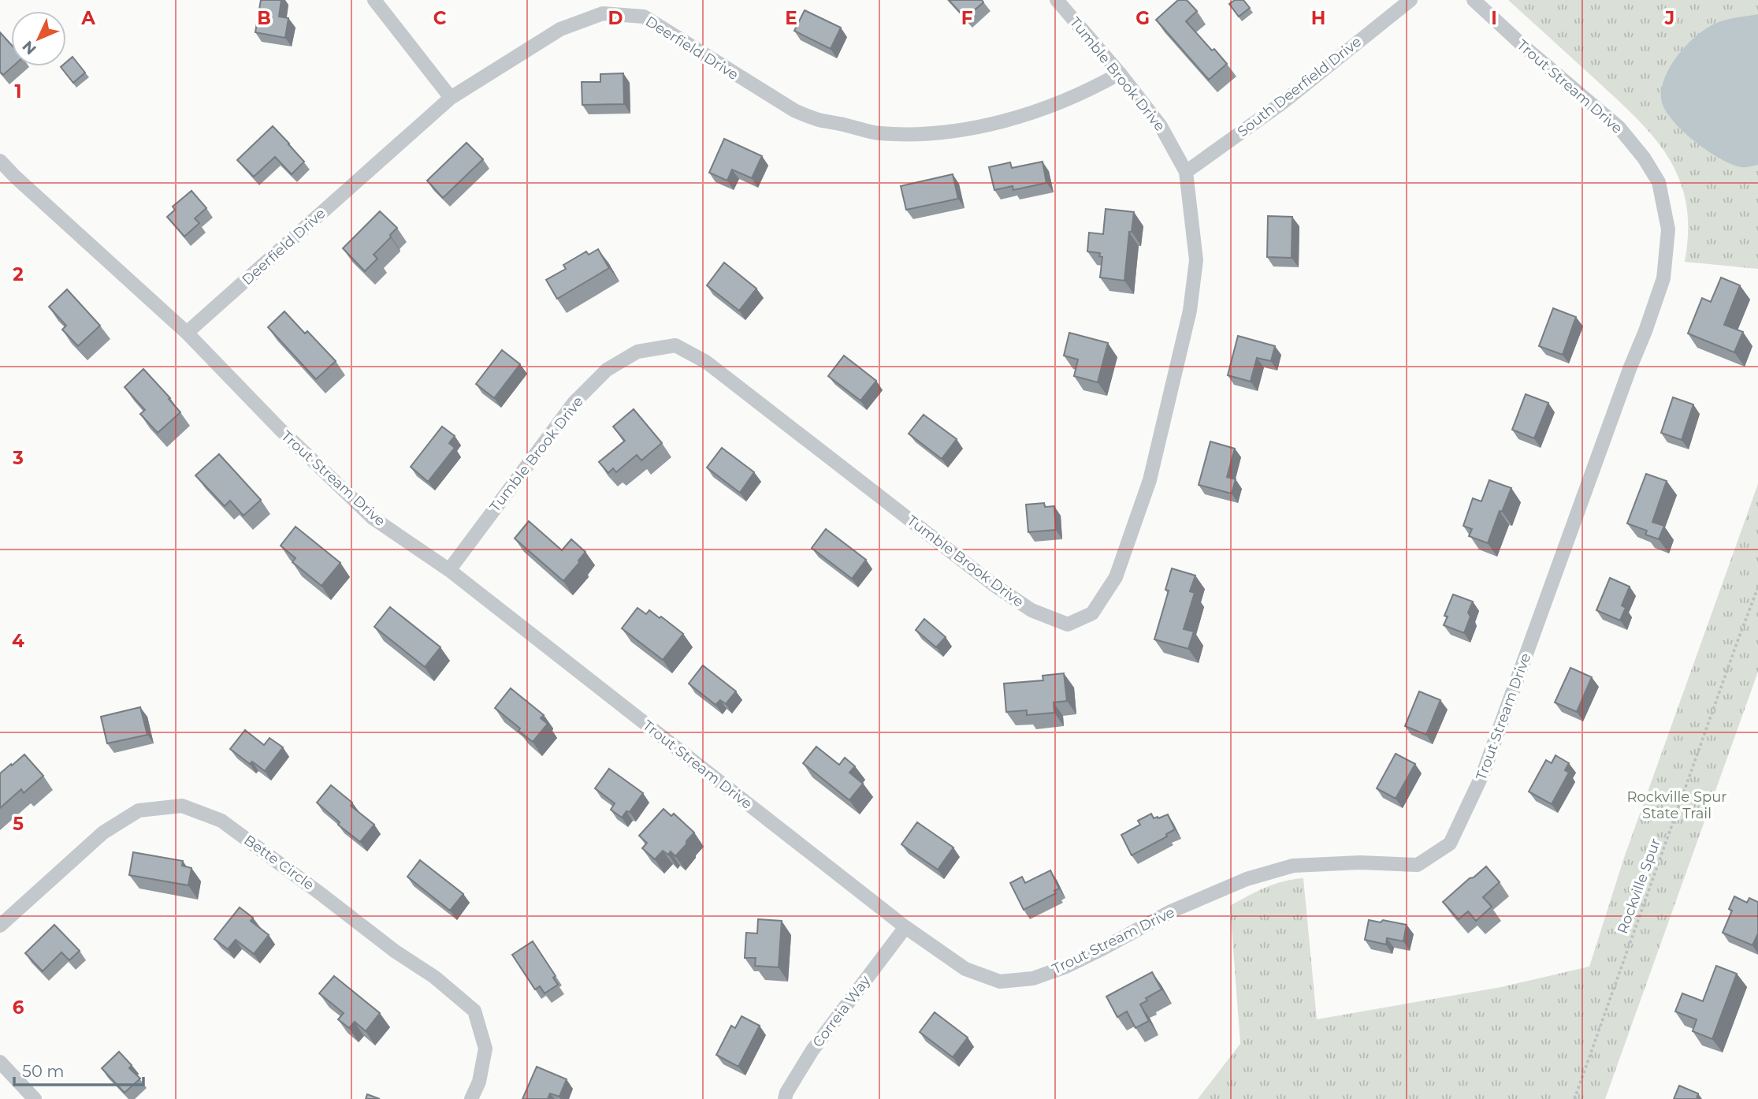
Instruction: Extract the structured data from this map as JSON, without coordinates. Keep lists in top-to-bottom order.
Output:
{
  "streets": {
    "street": [
      "Deerfield Drive",
      "Tumble Brook Drive",
      "South Deerfield Drive",
      "Trout Stream Drive",
      "Bette Circle",
      "Correia Way"
    ],
    "path": ["Rockville Spur"]
  },
  "crossings": [
    ["Deerfield Drive", "Tumble Brook Drive"],
    ["Deerfield Drive", "Trout Stream Drive"],
    ["Tumble Brook Drive", "South Deerfield Drive"],
    ["Tumble Brook Drive", "Trout Stream Drive"],
    ["Trout Stream Drive", "Correia Way"]
  ],
  "parks": ["Rockville Spur State Trail"],
  "scale_bar": "50 m",
  "north": "bottom left",
  "grid": {
    "columns": [
      "A",
      "B",
      "C",
      "D",
      "E",
      "F",
      "G",
      "H",
      "I",
      "J"
    ],
    "rows": [
      "1",
      "2",
      "3",
      "4",
      "5",
      "6"
    ]
  }
}
